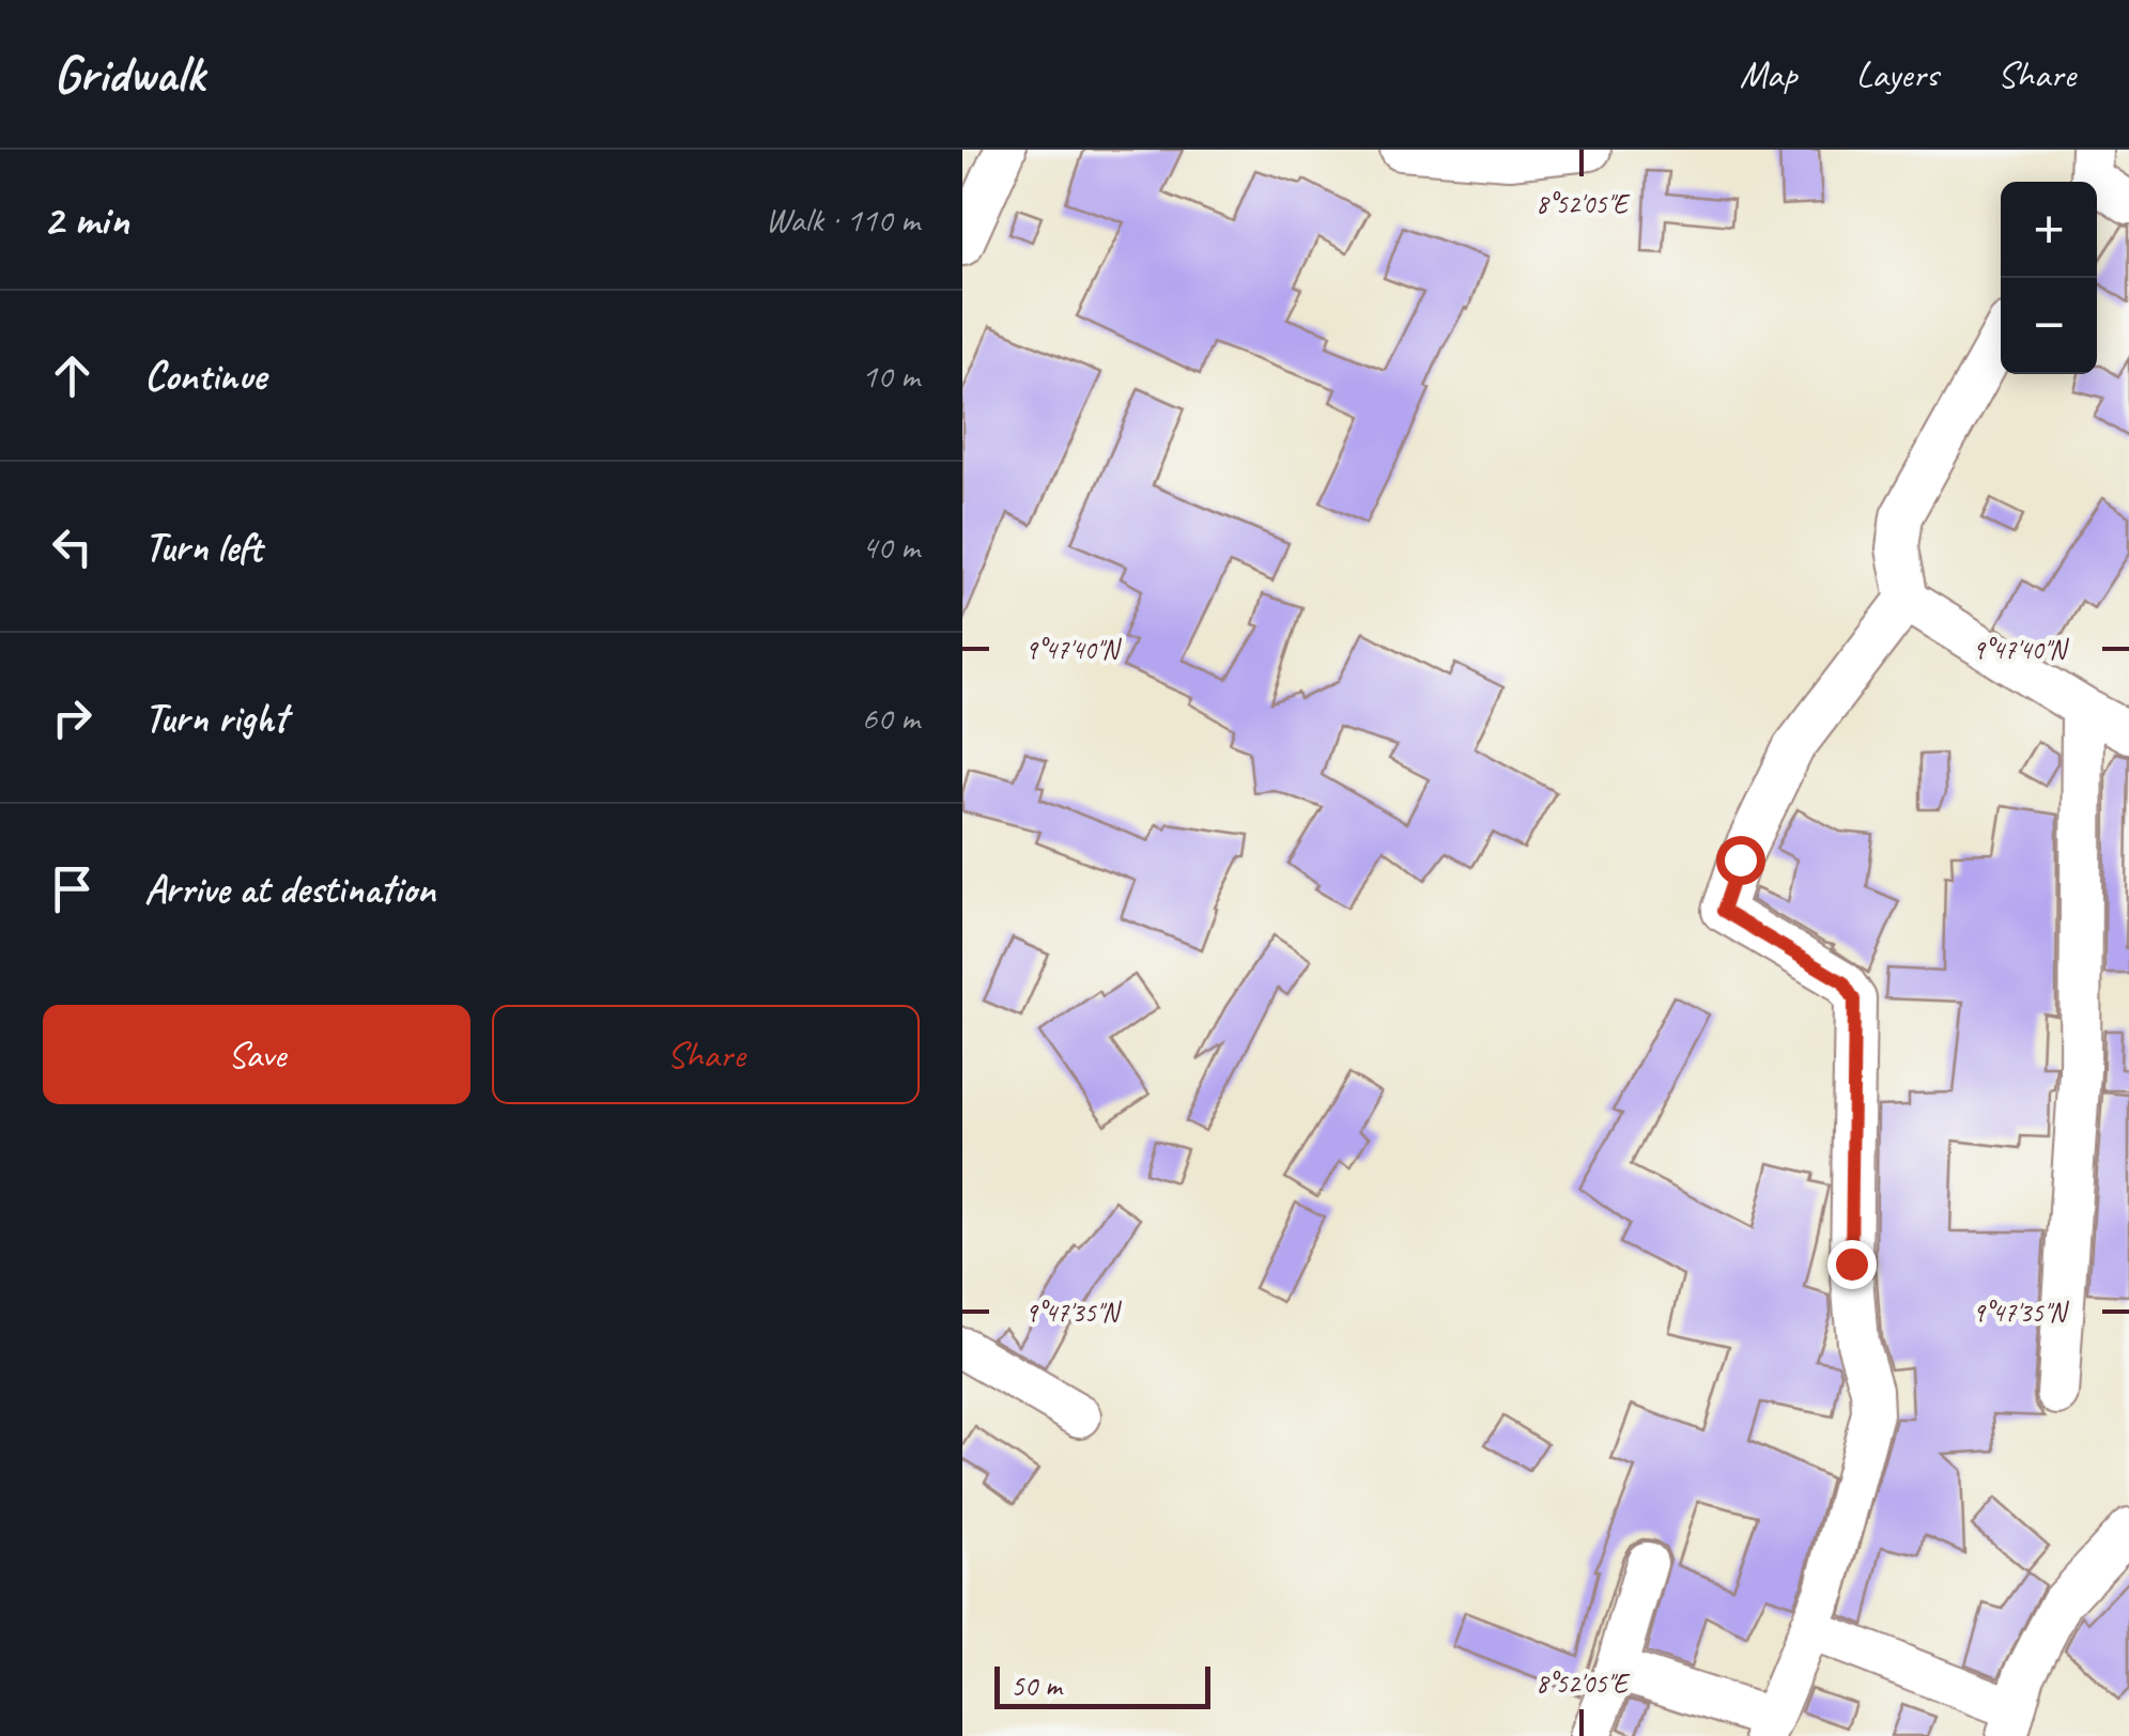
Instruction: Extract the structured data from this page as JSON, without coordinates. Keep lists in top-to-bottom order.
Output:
{
  "scale_bar": "50 m",
  "page": {
    "header": "Gridwalk",
    "nav": ["Map", "Layers", "Share"],
    "heading": ["2 min", "Walk · 110 m"],
    "map_buttons": ["+", "−"],
    "list": [
      ["Continue", "10 m"],
      ["Turn left", "40 m"],
      ["Turn right", "60 m"],
      "Arrive at destination"
    ],
    "buttons": ["Save", "Share"],
    "scale": "50 m"
  },
  "coordinates": ["8°52'05\"E", "9°47'40\"N", "9°47'35\"N"]
}
